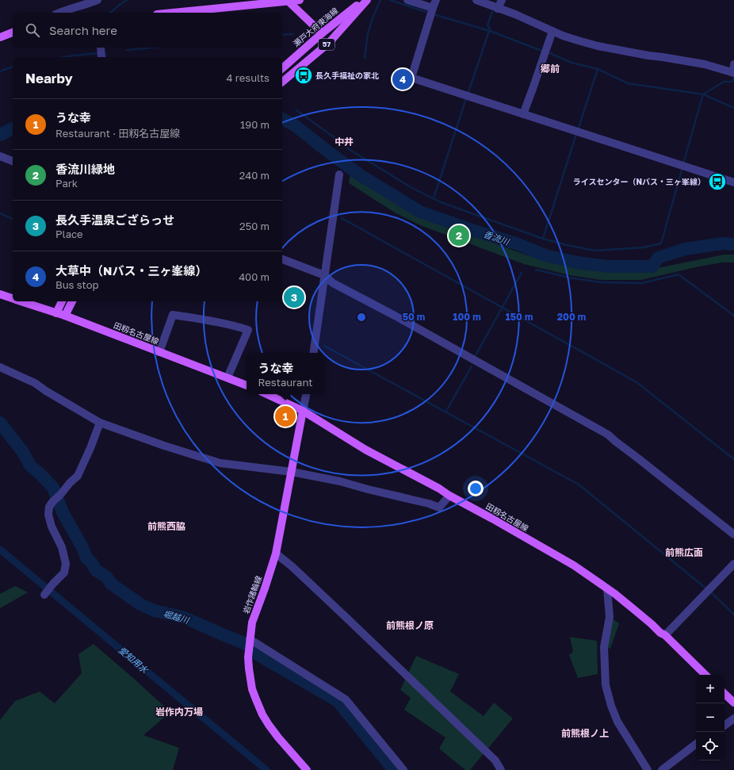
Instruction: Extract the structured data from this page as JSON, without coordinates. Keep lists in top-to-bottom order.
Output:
{
  "streets": {
    "main road": [
      "瀬戸大府東海線",
      "57",
      "田籾名古屋線",
      "岩作諸輪線"
    ]
  },
  "crossings": [
    ["田籾名古屋線", "岩作諸輪線"]
  ],
  "districts": [
    "郷前",
    "中井",
    "前熊西脇",
    "前熊広面",
    "前熊根ノ原",
    "岩作内万場",
    "前熊根ノ上"
  ],
  "water": ["香流川", "堀越川", "愛知用水"],
  "places": {
    "bus stop": ["長久手福祉の家北", "ライスセンター（Nバス・三ヶ峯線）"]
  },
  "page": {
    "search": "Search here",
    "heading": ["Nearby", "4 results"],
    "pins": [
      "4",
      "2",
      "3",
      "1"
    ],
    "list": [
      {
        "mark": "1",
        "name": "うな幸",
        "note": "Restaurant · 田籾名古屋線",
        "value": "190 m"
      },
      {
        "mark": "2",
        "name": "香流川緑地",
        "note": "Park",
        "value": "240 m"
      },
      {
        "mark": "3",
        "name": "長久手温泉ござらっせ",
        "note": "Place",
        "value": "250 m"
      },
      {
        "mark": "4",
        "name": "大草中（Nバス・三ヶ峯線）",
        "note": "Bus stop",
        "value": "400 m"
      }
    ],
    "popup": ["うな幸", "Restaurant"],
    "map_buttons": ["+", "−"]
  },
  "rings": [
    "50 m",
    "100 m",
    "150 m",
    "200 m"
  ]
}
